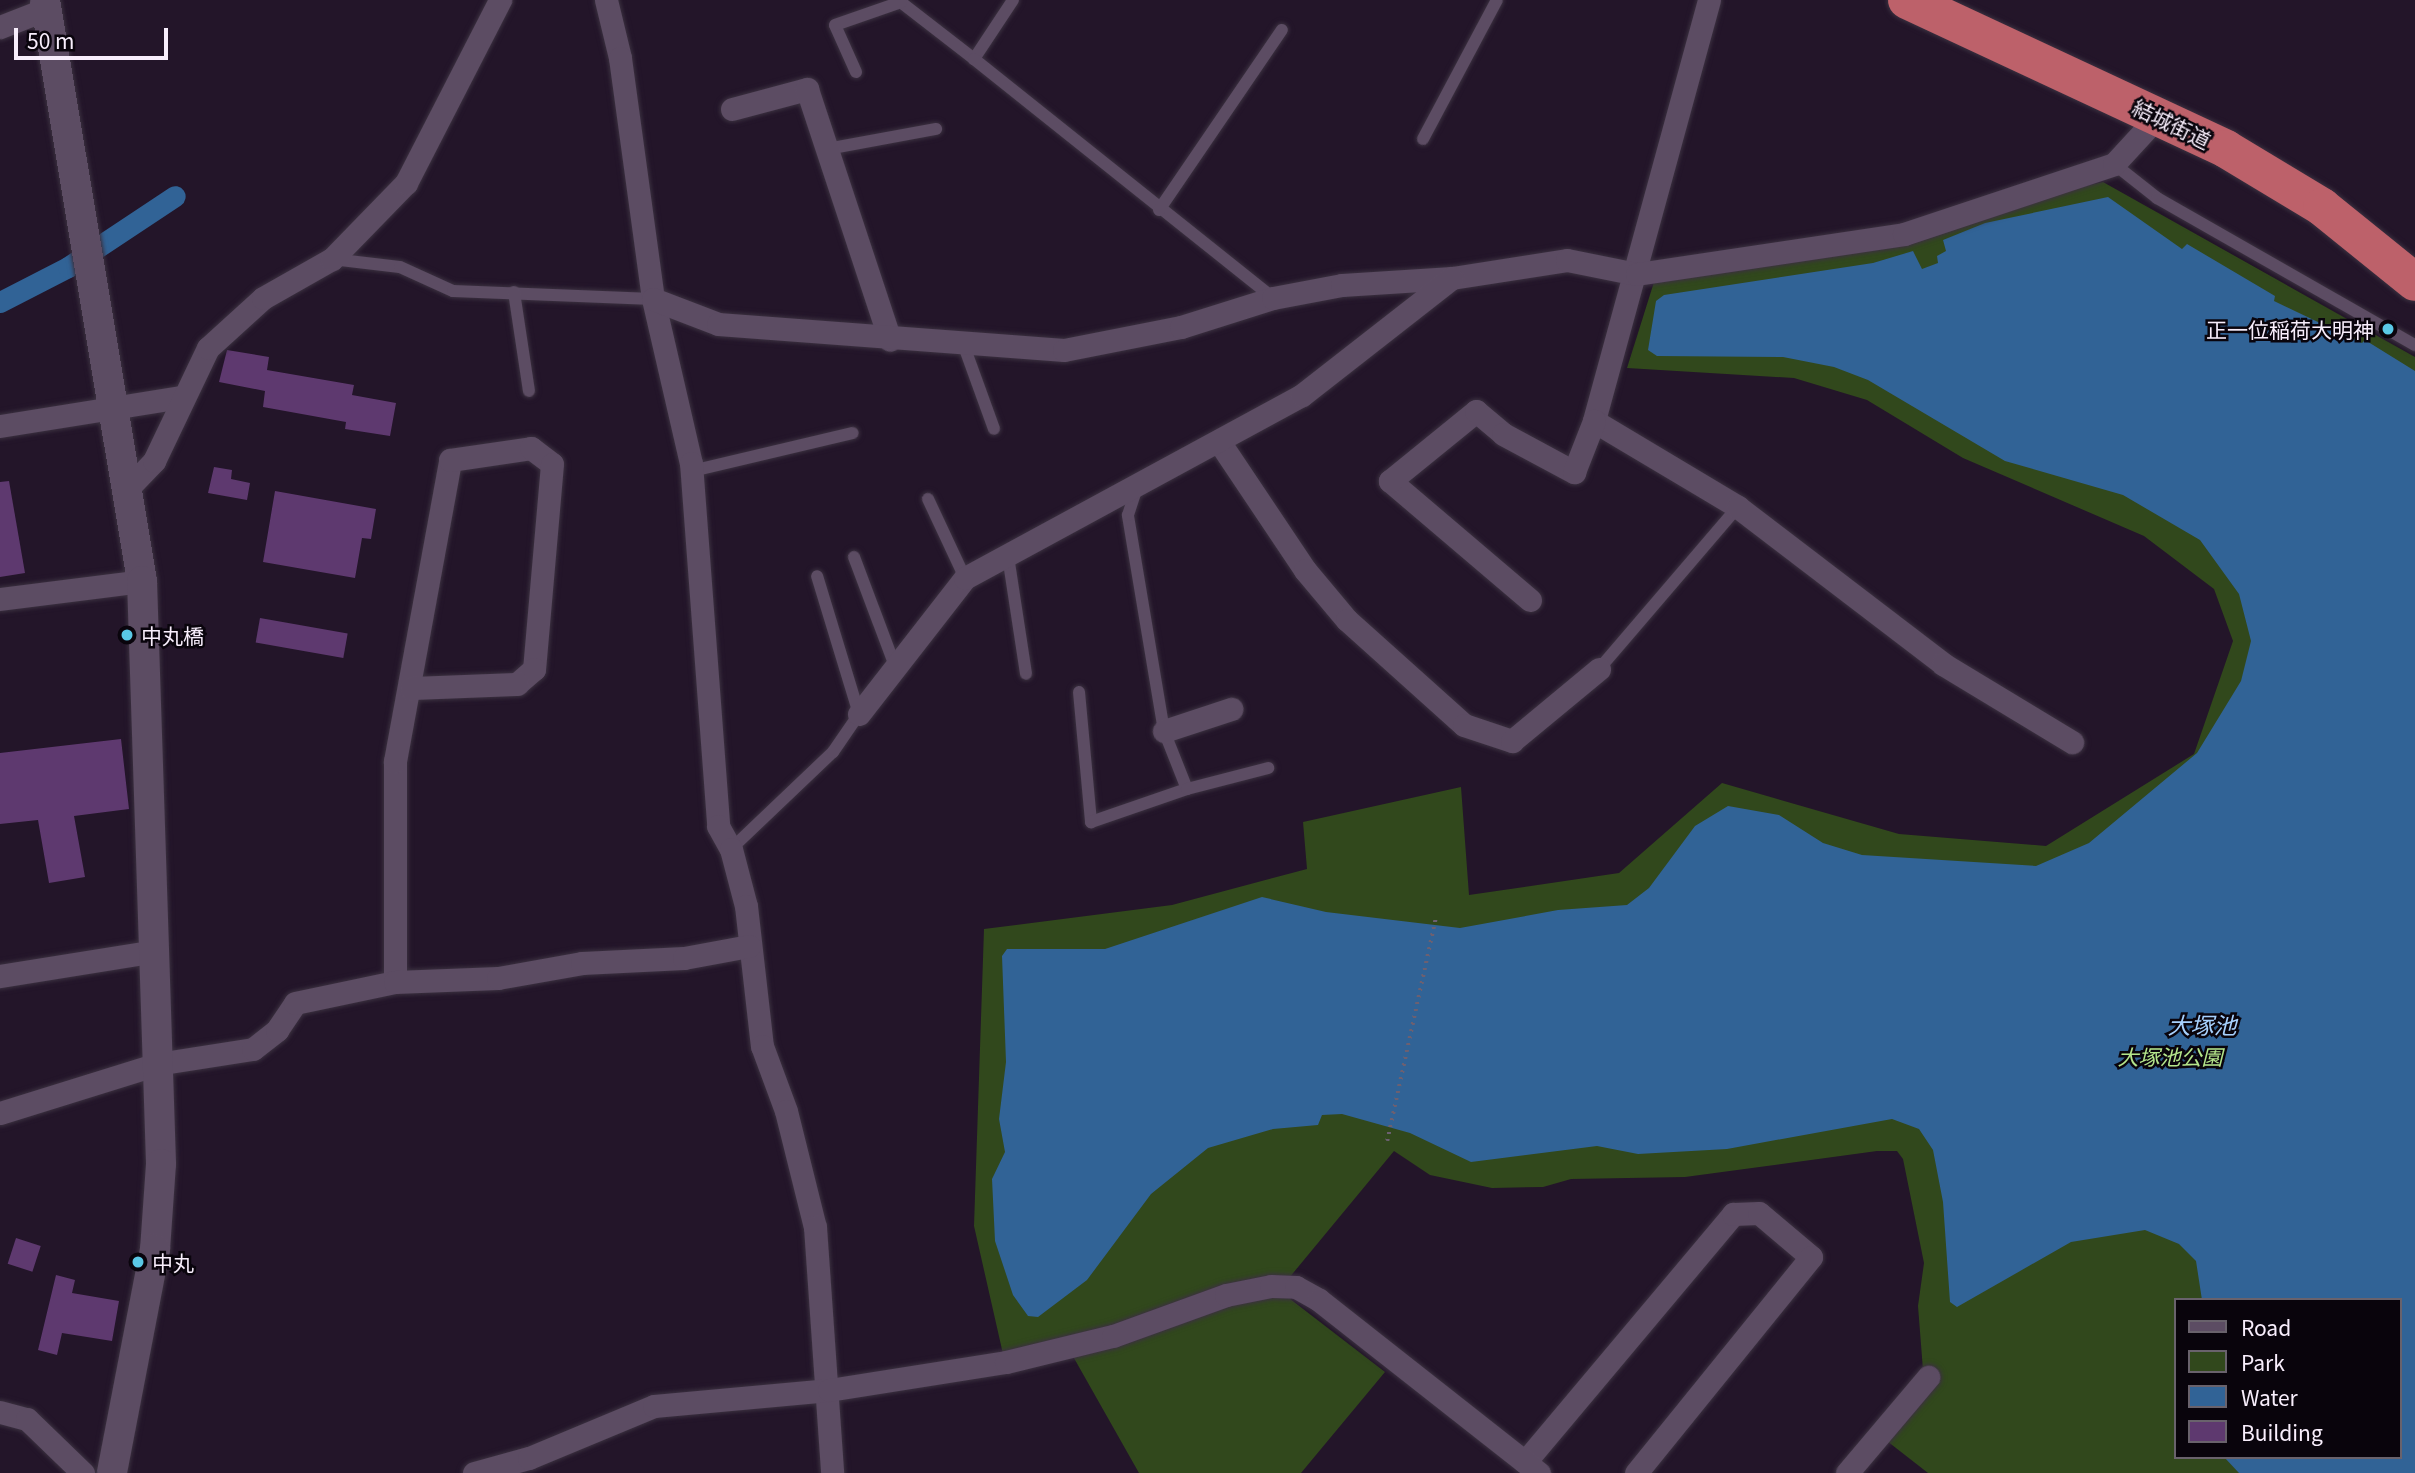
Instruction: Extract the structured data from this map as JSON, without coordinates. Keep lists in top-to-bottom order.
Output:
{
  "streets": {
    "highway": ["結城街道"]
  },
  "water": ["大塚池"],
  "parks": ["大塚池公園"],
  "places": ["正一位稲荷大明神", "中丸橋", "中丸"],
  "legend": [
    "Road",
    "Park",
    "Water",
    "Building"
  ],
  "scale_bar": "50 m"
}
